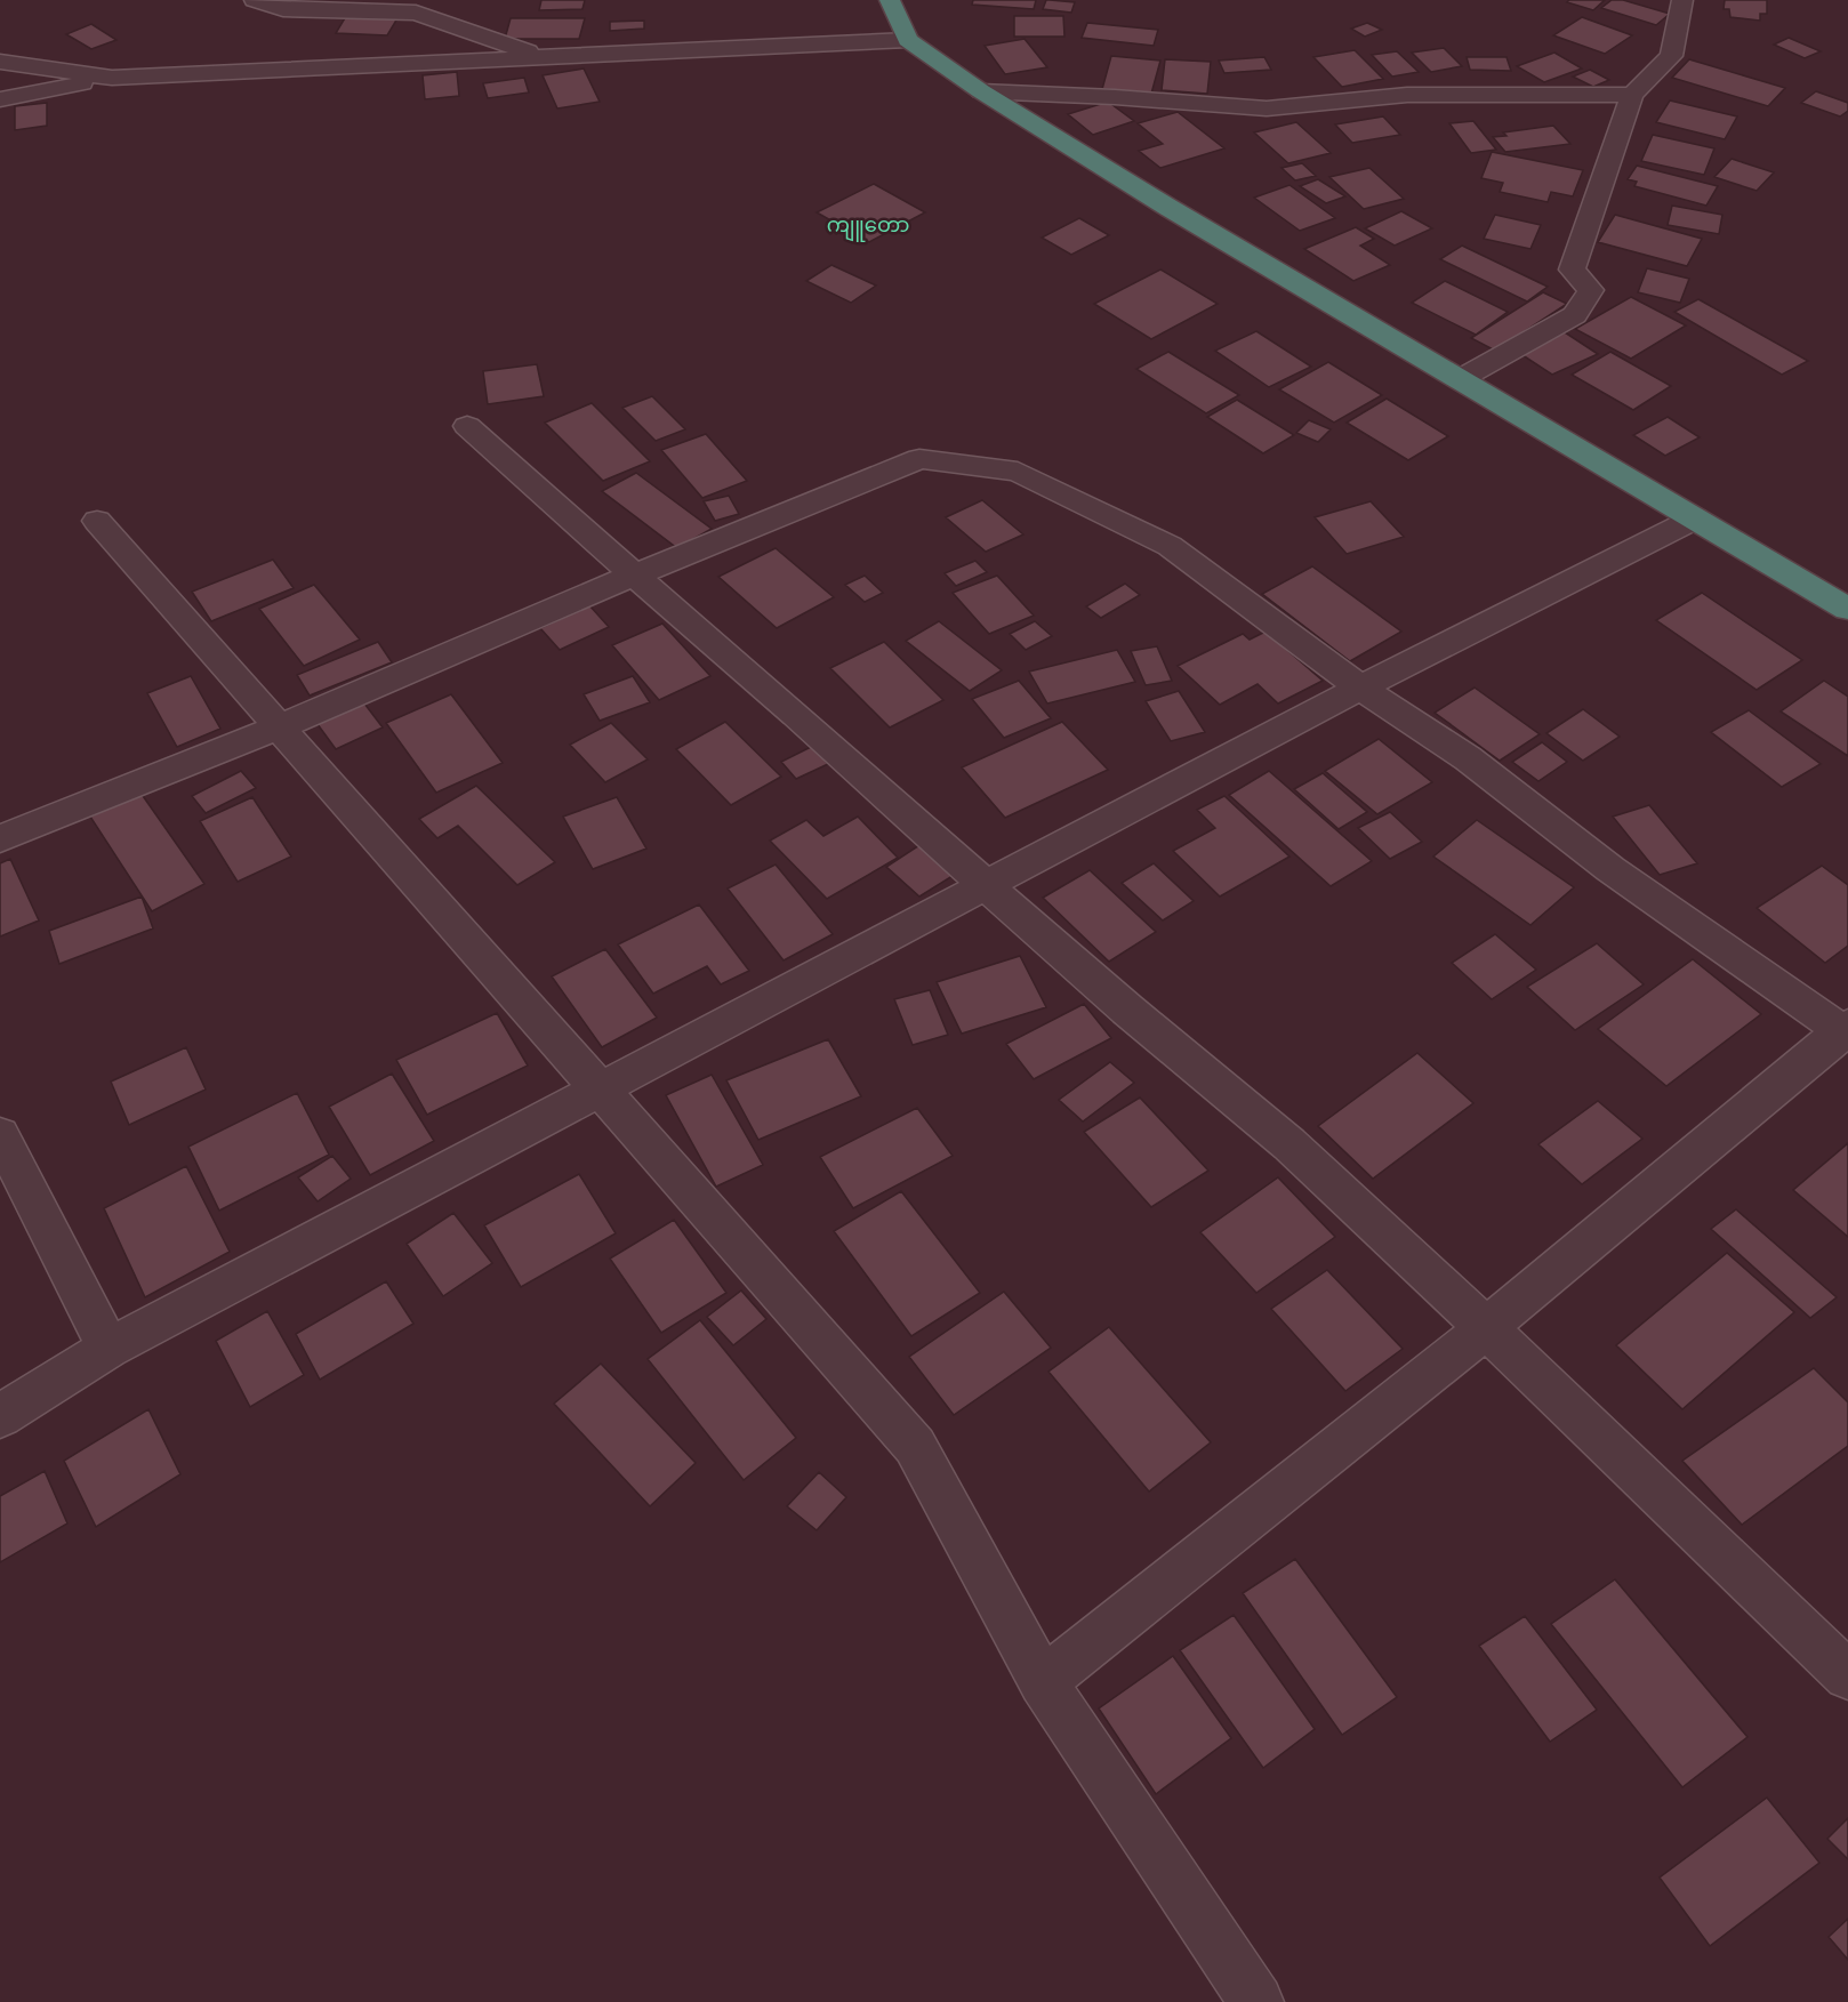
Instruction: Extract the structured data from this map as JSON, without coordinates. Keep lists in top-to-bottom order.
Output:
{
  "districts": ["ကျူတော"]
}
